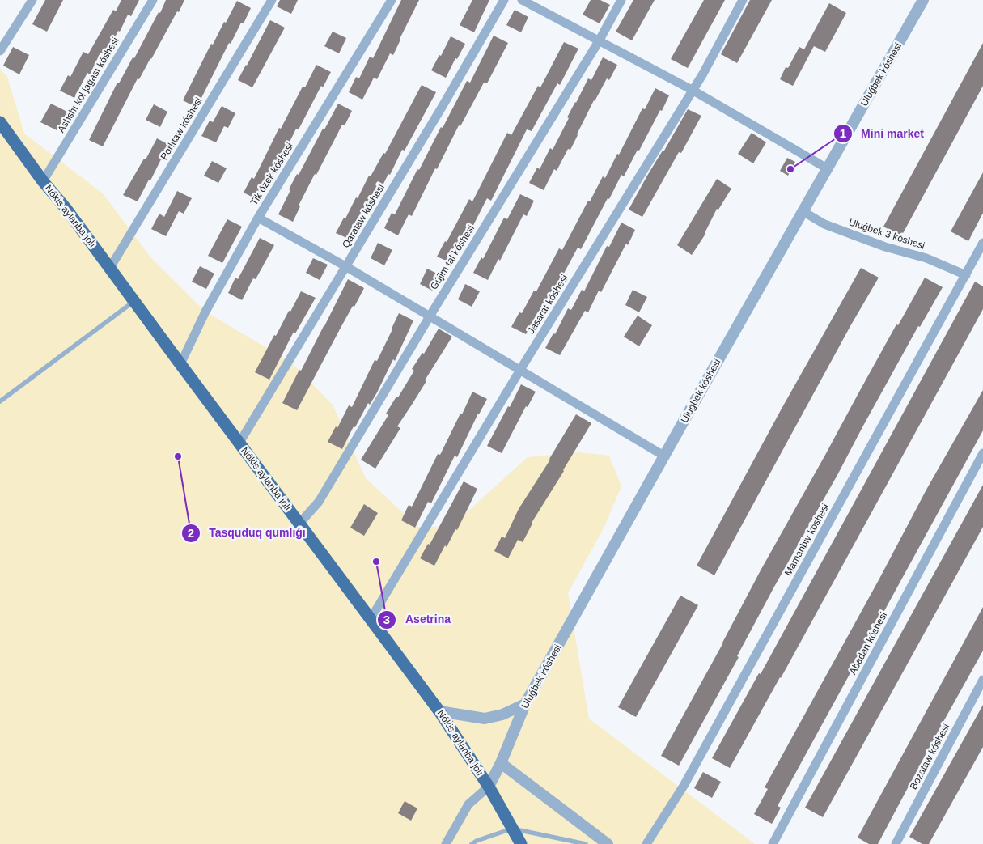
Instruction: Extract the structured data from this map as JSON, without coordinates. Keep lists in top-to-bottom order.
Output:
{
  "streets": {
    "main road": ["Nókis aylanba jolı"],
    "street": [
      "Uluǵbek kóshesi",
      "Ashshı kól jaǵası kóshesi",
      "Porlıtaw kóshesi",
      "Tik ózek kóshesi",
      "Qarataw kóshesi",
      "Uluǵbek 3 kóshesi",
      "Gújim tal kóshesi",
      "Jasarat kóshesi",
      "Mamanbiy kóshesi",
      "Abadan kóshesi",
      "Bozataw kóshesi"
    ]
  },
  "crossings": [
    ["Uluǵbek kóshesi", "Nókis aylanba jolı"],
    ["Uluǵbek kóshesi", "Uluǵbek 3 kóshesi"],
    ["Ashshı kól jaǵası kóshesi", "Nókis aylanba jolı"],
    ["Porlıtaw kóshesi", "Nókis aylanba jolı"],
    ["Tik ózek kóshesi", "Nókis aylanba jolı"],
    ["Nókis aylanba jolı", "Qarataw kóshesi"],
    ["Nókis aylanba jolı", "Gújim tal kóshesi"],
    ["Nókis aylanba jolı", "Jasarat kóshesi"],
    ["Uluǵbek 3 kóshesi", "Mamanbiy kóshesi"]
  ],
  "places": ["Mini market", "Tasquduq qumlıǵı", "Asetrina"]
}
